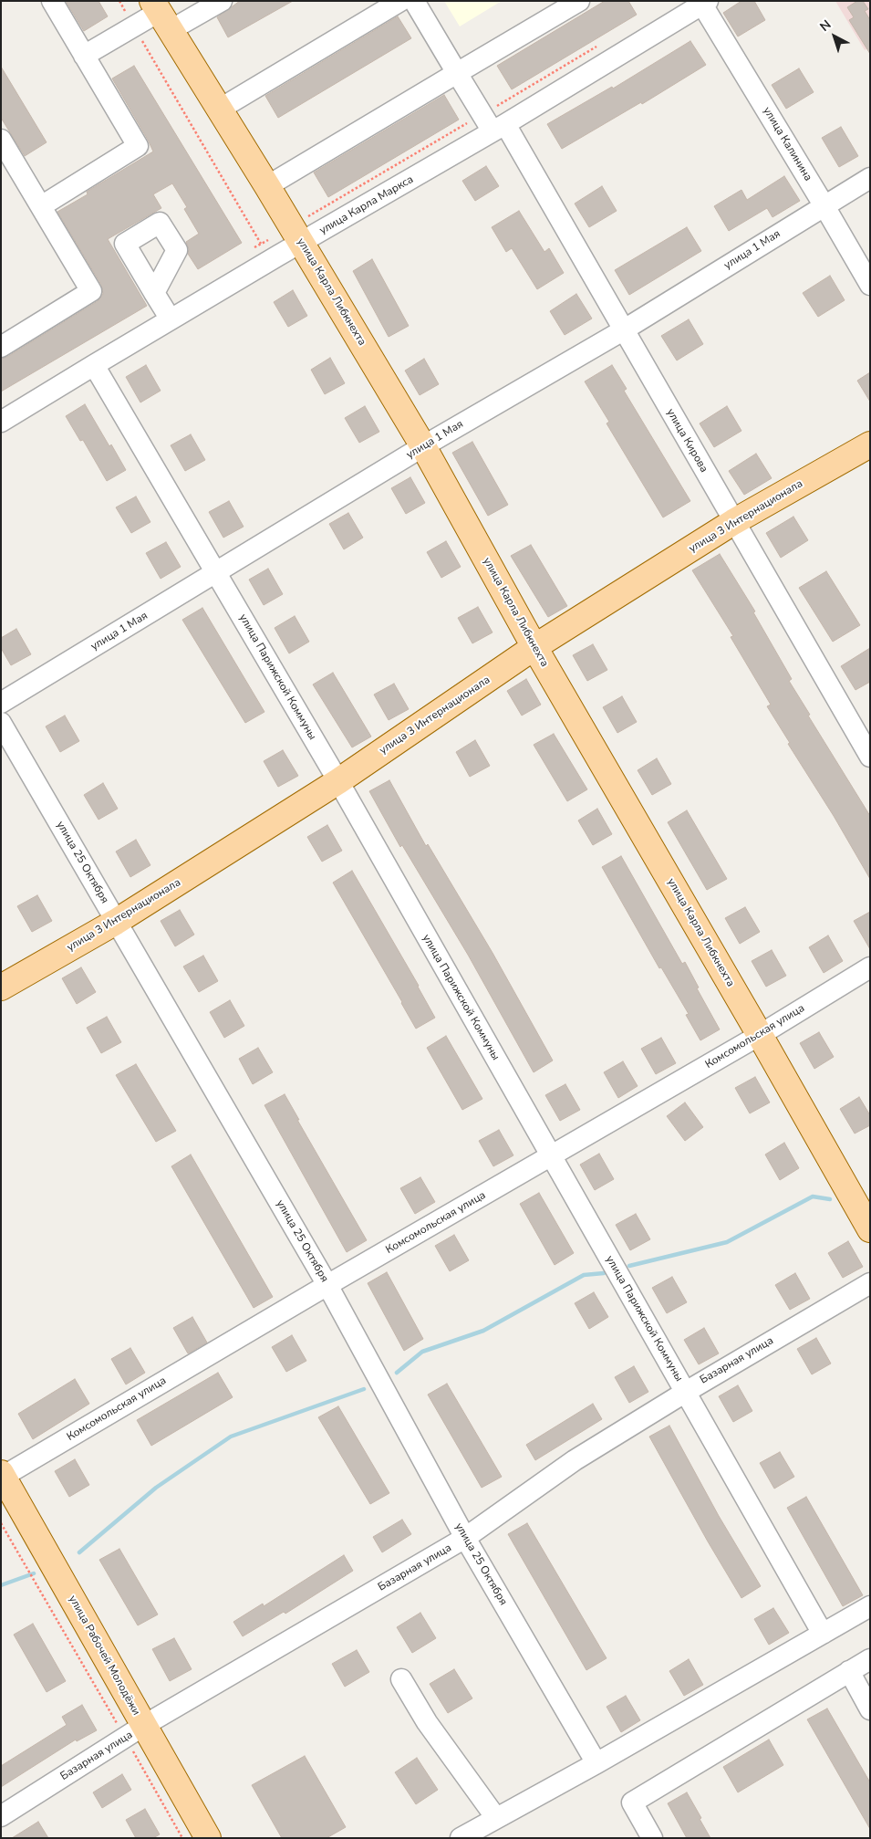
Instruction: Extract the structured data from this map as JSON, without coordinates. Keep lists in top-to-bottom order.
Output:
{
  "streets": {
    "main road": ["улица Карла Либкнехта", "улица 3 Интернационала", "улица Рабочей Молодёжи"],
    "street": [
      "улица Калинина",
      "улица Карла Маркса",
      "улица 1 Мая",
      "улица Кирова",
      "улица Парижской Коммуны",
      "улица 25 Октября",
      "Комсомольская улица",
      "Базарная улица"
    ]
  },
  "crossings": [
    ["улица Калинина", "улица Карла Маркса"],
    ["улица Калинина", "улица 1 Мая"],
    ["улица Карла Маркса", "улица Карла Либкнехта"],
    ["улица Карла Маркса", "улица Кирова"],
    ["улица Карла Маркса", "улица Парижской Коммуны"],
    ["улица 1 Мая", "улица Карла Либкнехта"],
    ["улица 1 Мая", "улица Кирова"],
    ["улица 1 Мая", "улица Парижской Коммуны"],
    ["улица Карла Либкнехта", "улица 3 Интернационала"],
    ["улица Карла Либкнехта", "Комсомольская улица"],
    ["улица Кирова", "улица 3 Интернационала"],
    ["улица 3 Интернационала", "улица Парижской Коммуны"],
    ["улица 3 Интернационала", "улица 25 Октября"],
    ["улица Парижской Коммуны", "Комсомольская улица"],
    ["улица Парижской Коммуны", "Базарная улица"],
    ["улица 25 Октября", "Комсомольская улица"],
    ["улица 25 Октября", "Базарная улица"],
    ["Комсомольская улица", "улица Рабочей Молодёжи"],
    ["Базарная улица", "улица Рабочей Молодёжи"]
  ],
  "north": "top left"
}
